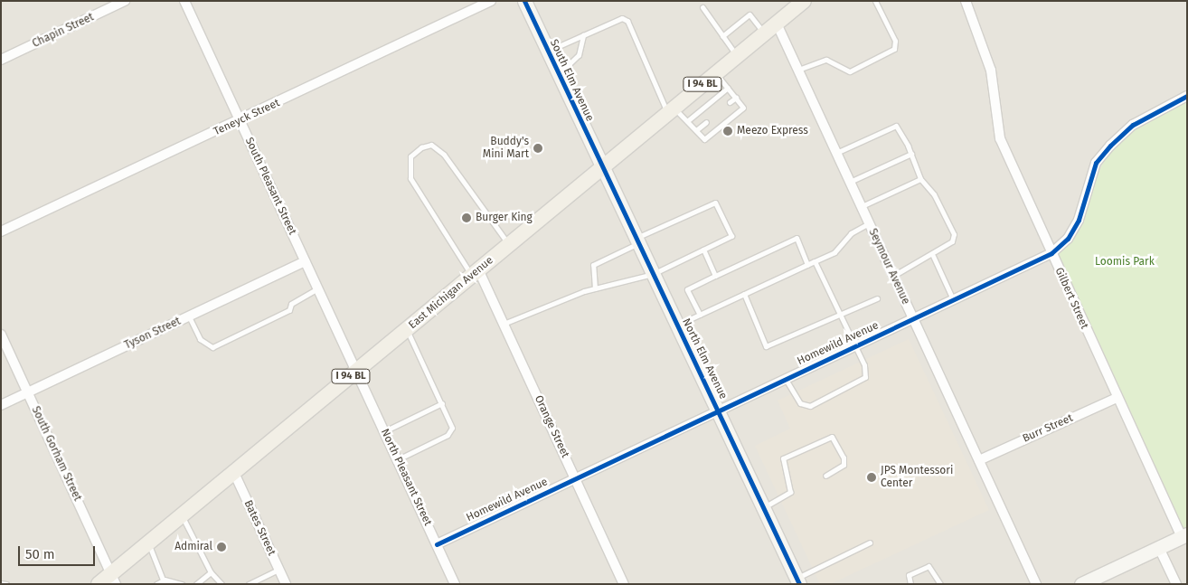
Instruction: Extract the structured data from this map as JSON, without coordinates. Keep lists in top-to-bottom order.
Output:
{
  "streets": {
    "main road": ["I 94 BL", "East Michigan Avenue"],
    "street": [
      "Chapin Street",
      "South Elm Avenue",
      "Teneyck Street",
      "South Pleasant Street",
      "Seymour Avenue",
      "Gilbert Street",
      "Tyson Street",
      "Homewild Avenue",
      "North Elm Avenue",
      "Orange Street",
      "Burr Street",
      "South Gorham Street",
      "North Pleasant Street",
      "Bates Street"
    ]
  },
  "crossings": [
    ["South Elm Avenue", "East Michigan Avenue"],
    ["South Elm Avenue", "North Elm Avenue"],
    ["Teneyck Street", "South Pleasant Street"],
    ["South Pleasant Street", "East Michigan Avenue"],
    ["South Pleasant Street", "Tyson Street"],
    ["South Pleasant Street", "North Pleasant Street"],
    ["Seymour Avenue", "East Michigan Avenue"],
    ["Seymour Avenue", "Homewild Avenue"],
    ["Seymour Avenue", "Burr Street"],
    ["East Michigan Avenue", "North Elm Avenue"],
    ["East Michigan Avenue", "Orange Street"],
    ["East Michigan Avenue", "South Gorham Street"],
    ["East Michigan Avenue", "North Pleasant Street"],
    ["East Michigan Avenue", "Bates Street"],
    ["Gilbert Street", "Homewild Avenue"],
    ["Gilbert Street", "Burr Street"],
    ["Tyson Street", "South Gorham Street"],
    ["Homewild Avenue", "North Elm Avenue"],
    ["Homewild Avenue", "Orange Street"],
    ["Homewild Avenue", "North Pleasant Street"]
  ],
  "parks": ["Loomis Park"],
  "places": [
    "Meezo Express",
    "Buddy's Mini Mart",
    "Burger King",
    "JPS Montessori Center",
    "Admiral"
  ],
  "scale_bar": "50 m"
}
